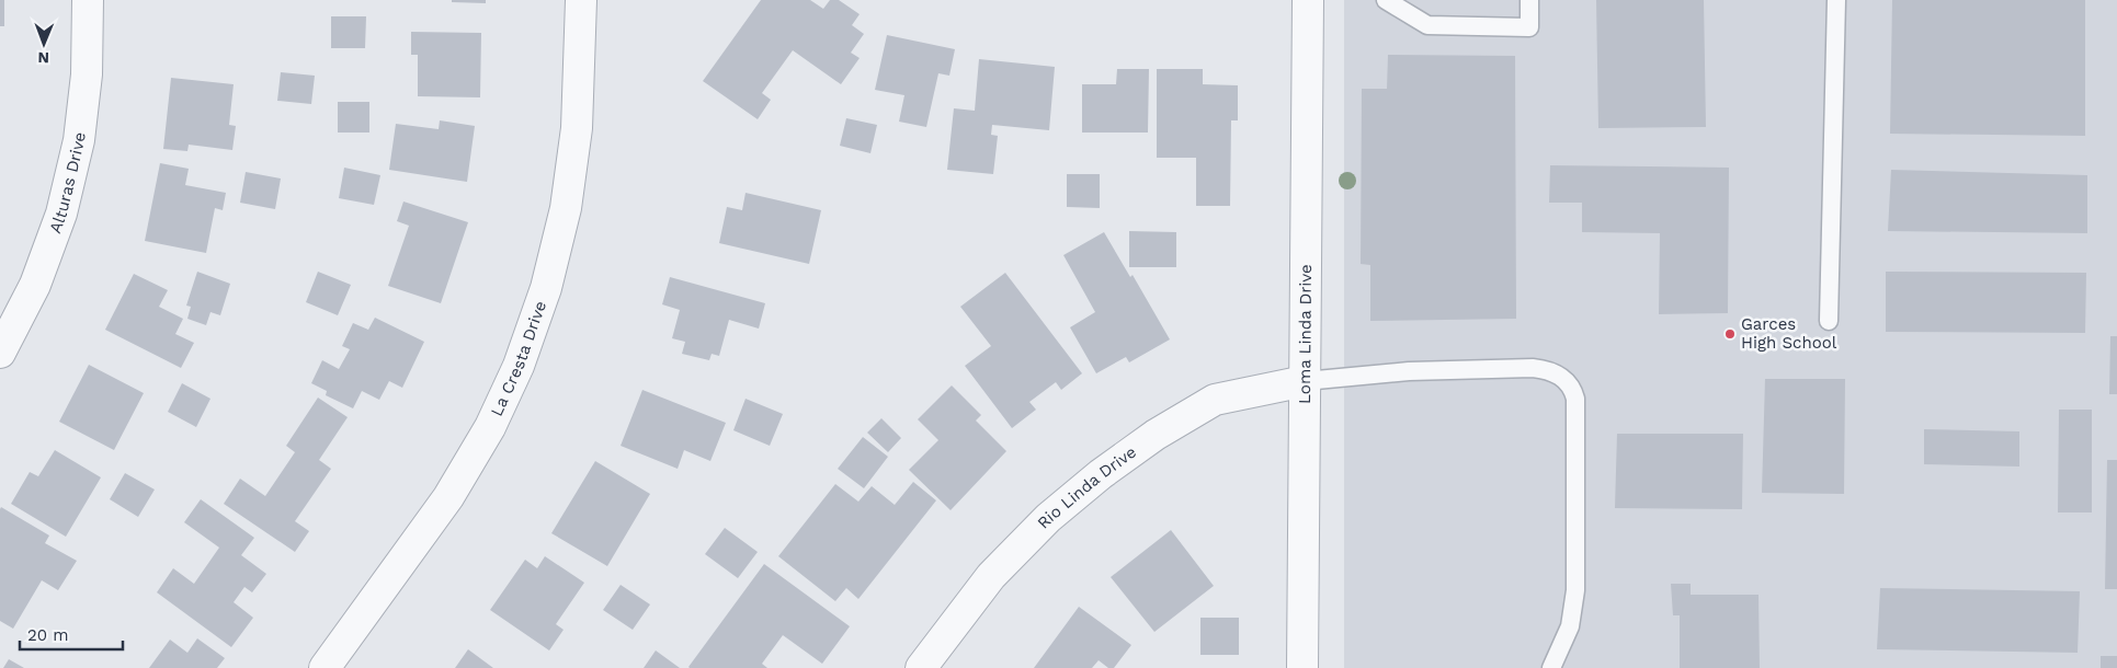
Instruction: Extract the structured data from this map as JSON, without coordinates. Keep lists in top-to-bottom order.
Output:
{
  "streets": {
    "street": [
      "Alturas Drive",
      "Loma Linda Drive",
      "La Cresta Drive",
      "Rio Linda Drive"
    ]
  },
  "crossings": [
    ["Loma Linda Drive", "Rio Linda Drive"]
  ],
  "places": ["Garces High School"],
  "scale_bar": "20 m",
  "north": "bottom"
}
